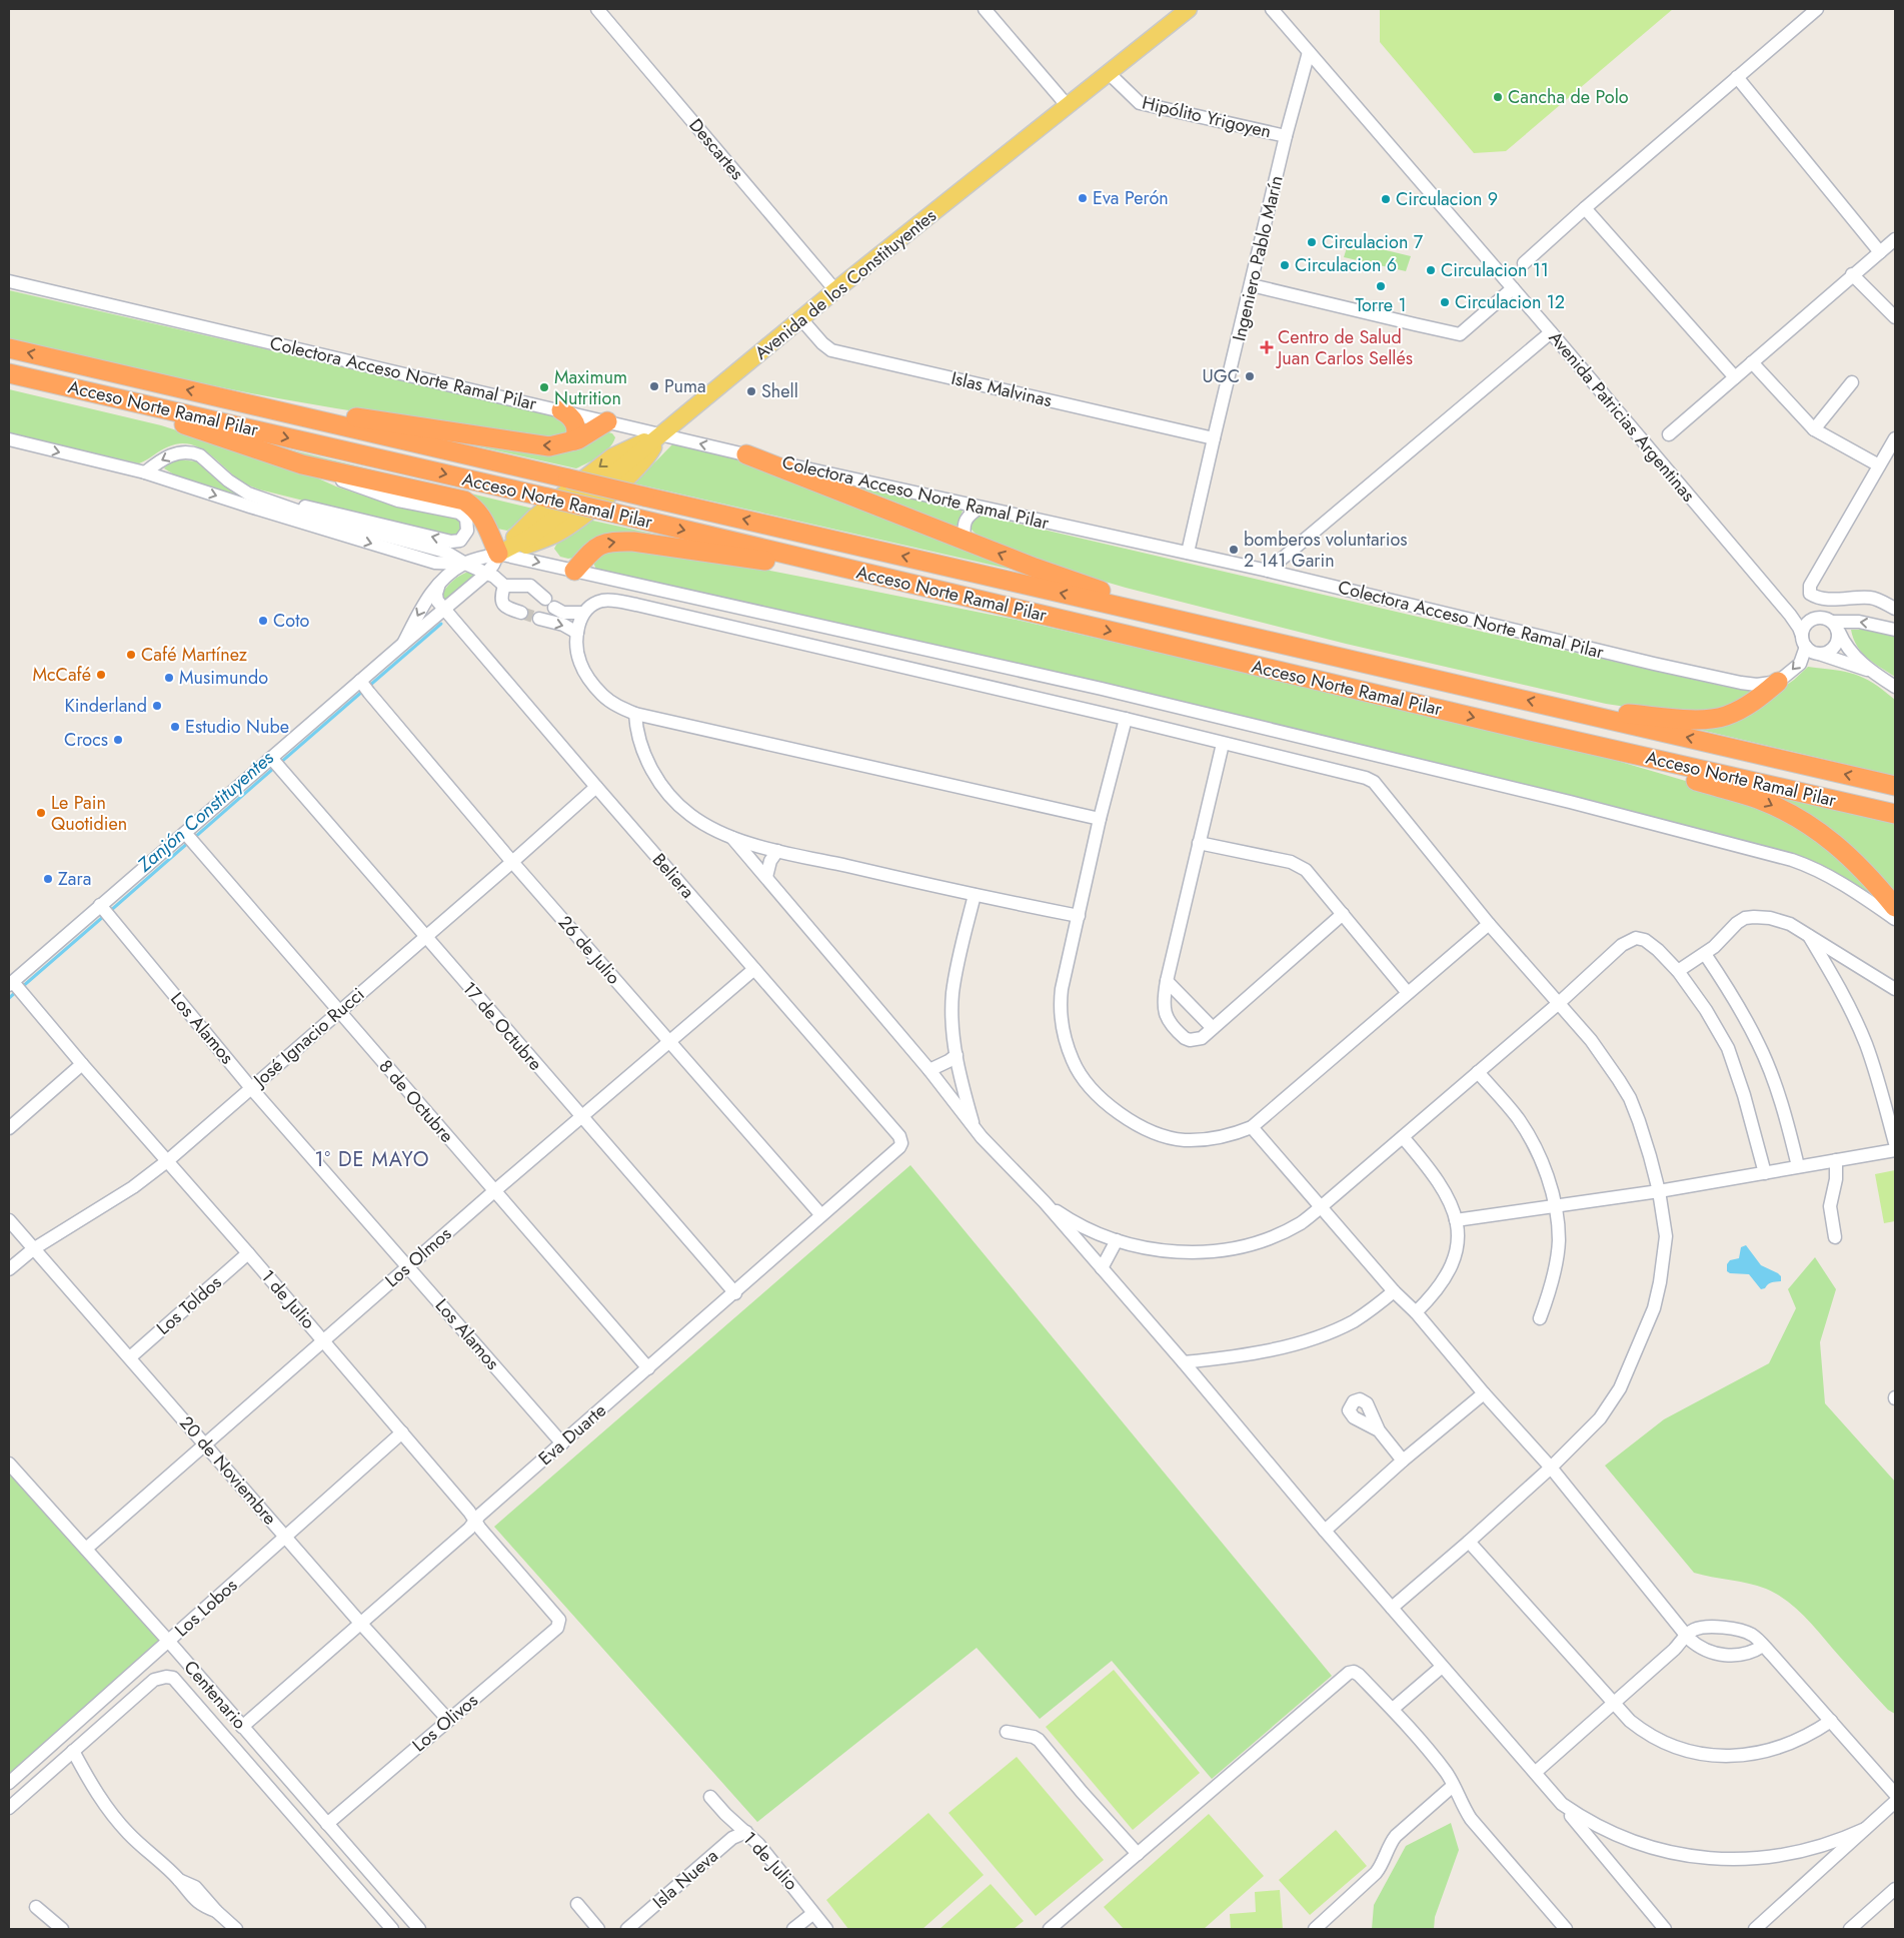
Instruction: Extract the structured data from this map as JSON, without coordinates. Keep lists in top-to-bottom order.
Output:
{
  "streets": {
    "highway": ["Acceso Norte Ramal Pilar"],
    "main road": ["Avenida de los Constituyentes"],
    "street": [
      "Hipólito Yrigoyen",
      "Descartes",
      "Ingeniero Pablo Marín",
      "Colectora Acceso Norte Ramal Pilar",
      "Islas Malvinas",
      "Avenida Patricias Argentinas",
      "Beliera",
      "26 de Julio",
      "17 de Octubre",
      "Los Alamos",
      "José Ignacio Rucci",
      "8 de Octubre",
      "Los Olmos",
      "1 de Julio",
      "Los Toldos",
      "Eva Duarte",
      "20 de Noviembre",
      "Los Lobos",
      "Centenario",
      "Los Olivos",
      "Isla Nueva"
    ]
  },
  "crossings": [
    ["Hipólito Yrigoyen", "Ingeniero Pablo Marín"],
    ["Hipólito Yrigoyen", "Avenida de los Constituyentes"],
    ["Descartes", "Avenida de los Constituyentes"],
    ["Ingeniero Pablo Marín", "Colectora Acceso Norte Ramal Pilar"],
    ["Ingeniero Pablo Marín", "Islas Malvinas"],
    ["Ingeniero Pablo Marín", "Avenida Patricias Argentinas"],
    ["Avenida de los Constituyentes", "Colectora Acceso Norte Ramal Pilar"],
    ["Avenida de los Constituyentes", "Islas Malvinas"],
    ["Avenida de los Constituyentes", "Beliera"],
    ["Avenida de los Constituyentes", "26 de Julio"],
    ["Avenida de los Constituyentes", "17 de Octubre"],
    ["Avenida de los Constituyentes", "Los Alamos"],
    ["Avenida de los Constituyentes", "8 de Octubre"],
    ["Avenida de los Constituyentes", "1 de Julio"],
    ["Beliera", "José Ignacio Rucci"],
    ["Beliera", "Los Olmos"],
    ["Beliera", "Eva Duarte"],
    ["26 de Julio", "José Ignacio Rucci"],
    ["26 de Julio", "Los Olmos"],
    ["26 de Julio", "Eva Duarte"],
    ["17 de Octubre", "José Ignacio Rucci"],
    ["17 de Octubre", "Los Olmos"],
    ["17 de Octubre", "Eva Duarte"],
    ["Los Alamos", "José Ignacio Rucci"],
    ["Los Alamos", "Los Olmos"],
    ["Los Alamos", "Eva Duarte"],
    ["José Ignacio Rucci", "8 de Octubre"],
    ["José Ignacio Rucci", "1 de Julio"],
    ["José Ignacio Rucci", "20 de Noviembre"],
    ["8 de Octubre", "Los Olmos"],
    ["8 de Octubre", "Eva Duarte"],
    ["Los Olmos", "1 de Julio"],
    ["Los Olmos", "20 de Noviembre"],
    ["Los Olmos", "Centenario"],
    ["1 de Julio", "Los Toldos"],
    ["1 de Julio", "Eva Duarte"],
    ["1 de Julio", "Los Lobos"],
    ["1 de Julio", "Los Olivos"],
    ["1 de Julio", "Isla Nueva"],
    ["Los Toldos", "20 de Noviembre"],
    ["Eva Duarte", "20 de Noviembre"],
    ["Eva Duarte", "Centenario"],
    ["20 de Noviembre", "Los Lobos"],
    ["20 de Noviembre", "Los Olivos"],
    ["Los Lobos", "Centenario"],
    ["Centenario", "Los Olivos"]
  ],
  "districts": ["1° DE MAYO"],
  "water": ["Zanjón Constituyentes"],
  "places": {
    "other": [
      "Cancha de Polo",
      "Eva Perón",
      "Circulacion 9",
      "Circulacion 7",
      "Circulacion 6",
      "Circulacion 11",
      "Torre 1",
      "Circulacion 12",
      "UGC",
      "Puma",
      "Maximum Nutrition",
      "Shell",
      "bomberos voluntarios 2 141 Garin",
      "Coto",
      "Café Martínez",
      "McCafé",
      "Musimundo",
      "Kinderland",
      "Estudio Nube",
      "Crocs",
      "Le Pain Quotidien",
      "Zara"
    ],
    "health": ["Centro de Salud Juan Carlos Sellés"]
  }
}
